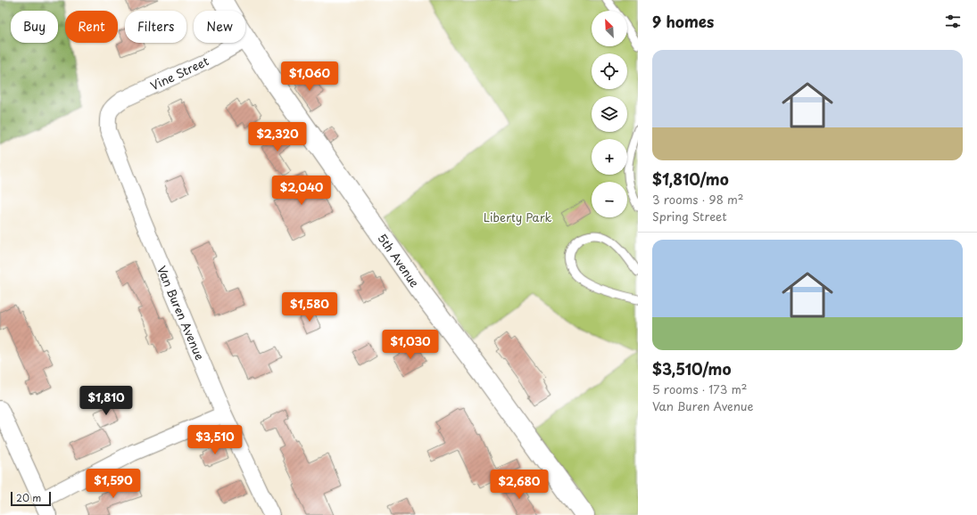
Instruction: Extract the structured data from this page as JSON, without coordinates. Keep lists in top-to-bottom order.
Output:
{
  "streets": {
    "street": ["Vine Street", "5th Avenue", "Van Buren Avenue"]
  },
  "crossings": [
    ["Vine Street", "5th Avenue"],
    ["Vine Street", "Van Buren Avenue"]
  ],
  "parks": ["Liberty Park"],
  "scale_bar": "20 m",
  "north": "top left",
  "page": {
    "heading": "9 homes",
    "map_buttons": ["+", "−"],
    "chip": [
      "Buy",
      "Rent",
      "Filters",
      "New"
    ],
    "list": [
      {
        "name": "$1,810/mo",
        "note": "3 rooms · 98 m² · Spring Street"
      },
      {
        "name": "$3,510/mo",
        "note": "5 rooms · 173 m² · Van Buren Avenue"
      }
    ],
    "price": [
      "$1,060",
      "$2,320",
      "$2,040",
      "$1,580",
      "$1,030",
      "$1,810",
      "$3,510",
      "$1,590",
      "$2,680"
    ],
    "scale": "20 m"
  }
}
